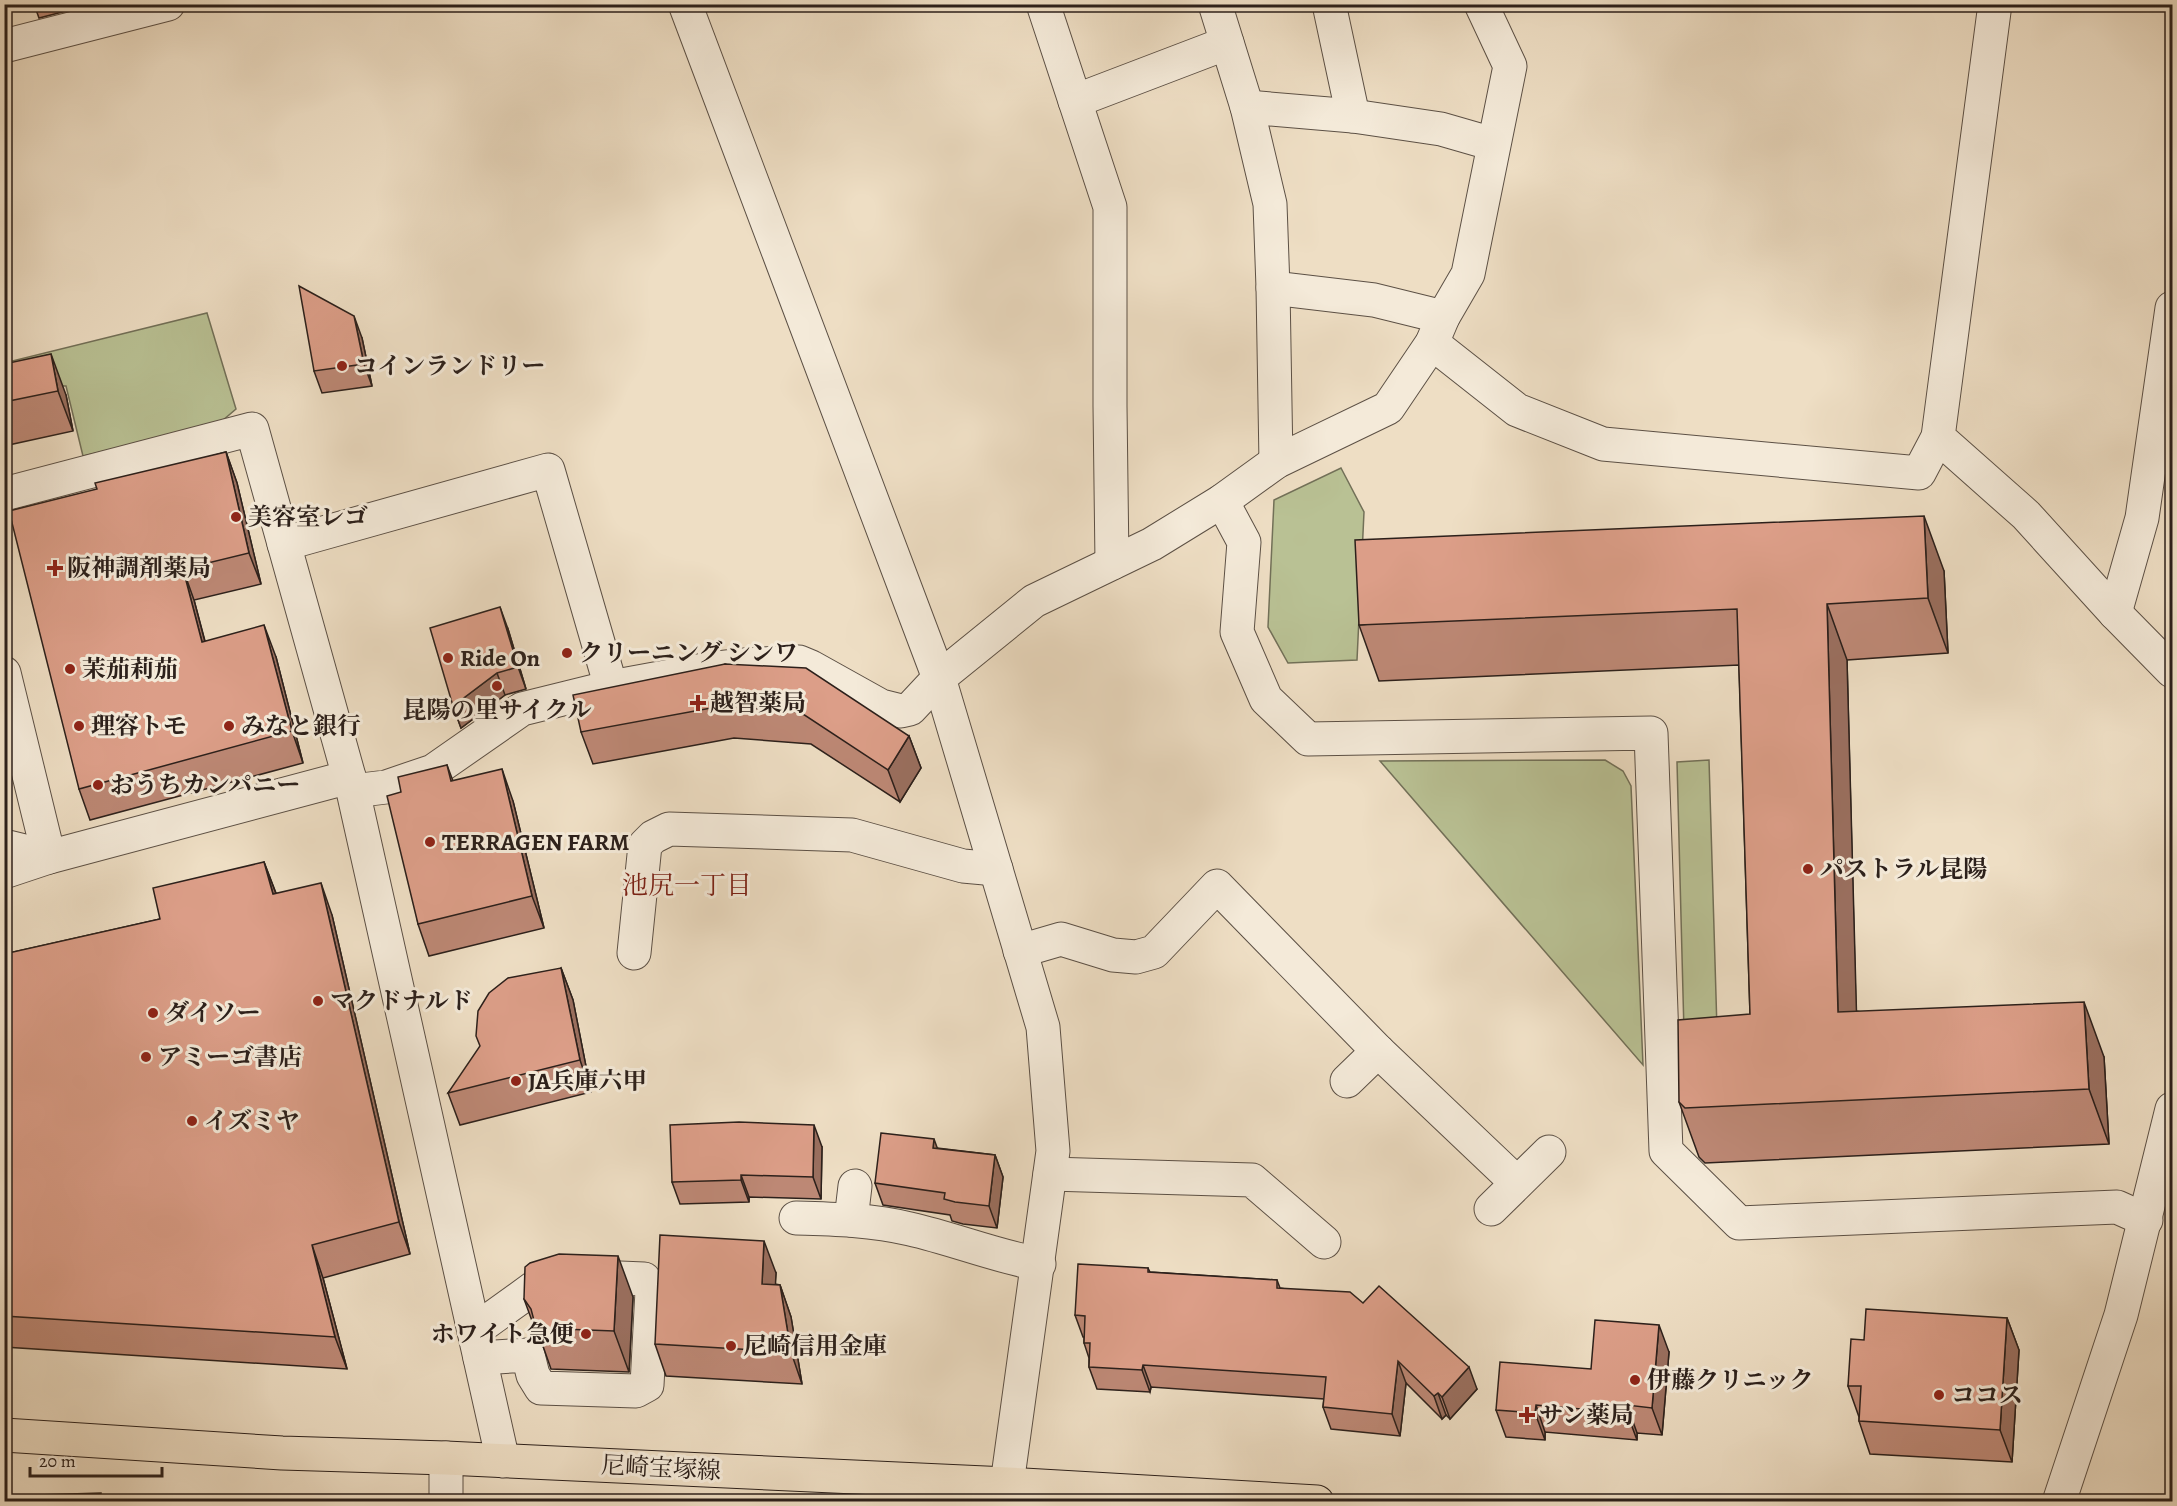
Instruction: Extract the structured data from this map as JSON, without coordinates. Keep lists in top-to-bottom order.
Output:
{
  "streets": {
    "main road": ["尼崎宝塚線"]
  },
  "districts": ["池尻一丁目"],
  "places": {
    "other": [
      "コインランドリー",
      "美容室レゴ",
      "クリーニング シンワ",
      "Ride On",
      "茉茄莉茄",
      "昆陽の里サイクル",
      "理容トモ",
      "みなと銀行",
      "おうちカンパニー",
      "TERRAGEN FARM",
      "パストラル昆陽",
      "マクドナルド",
      "ダイソー",
      "アミーゴ書店",
      "JA兵庫六甲",
      "イズミヤ",
      "ホワイト急便",
      "尼崎信用金庫",
      "伊藤クリニック",
      "ココス"
    ],
    "health": ["阪神調剤薬局", "越智薬局", "サン薬局"]
  },
  "scale_bar": "20 m"
}
